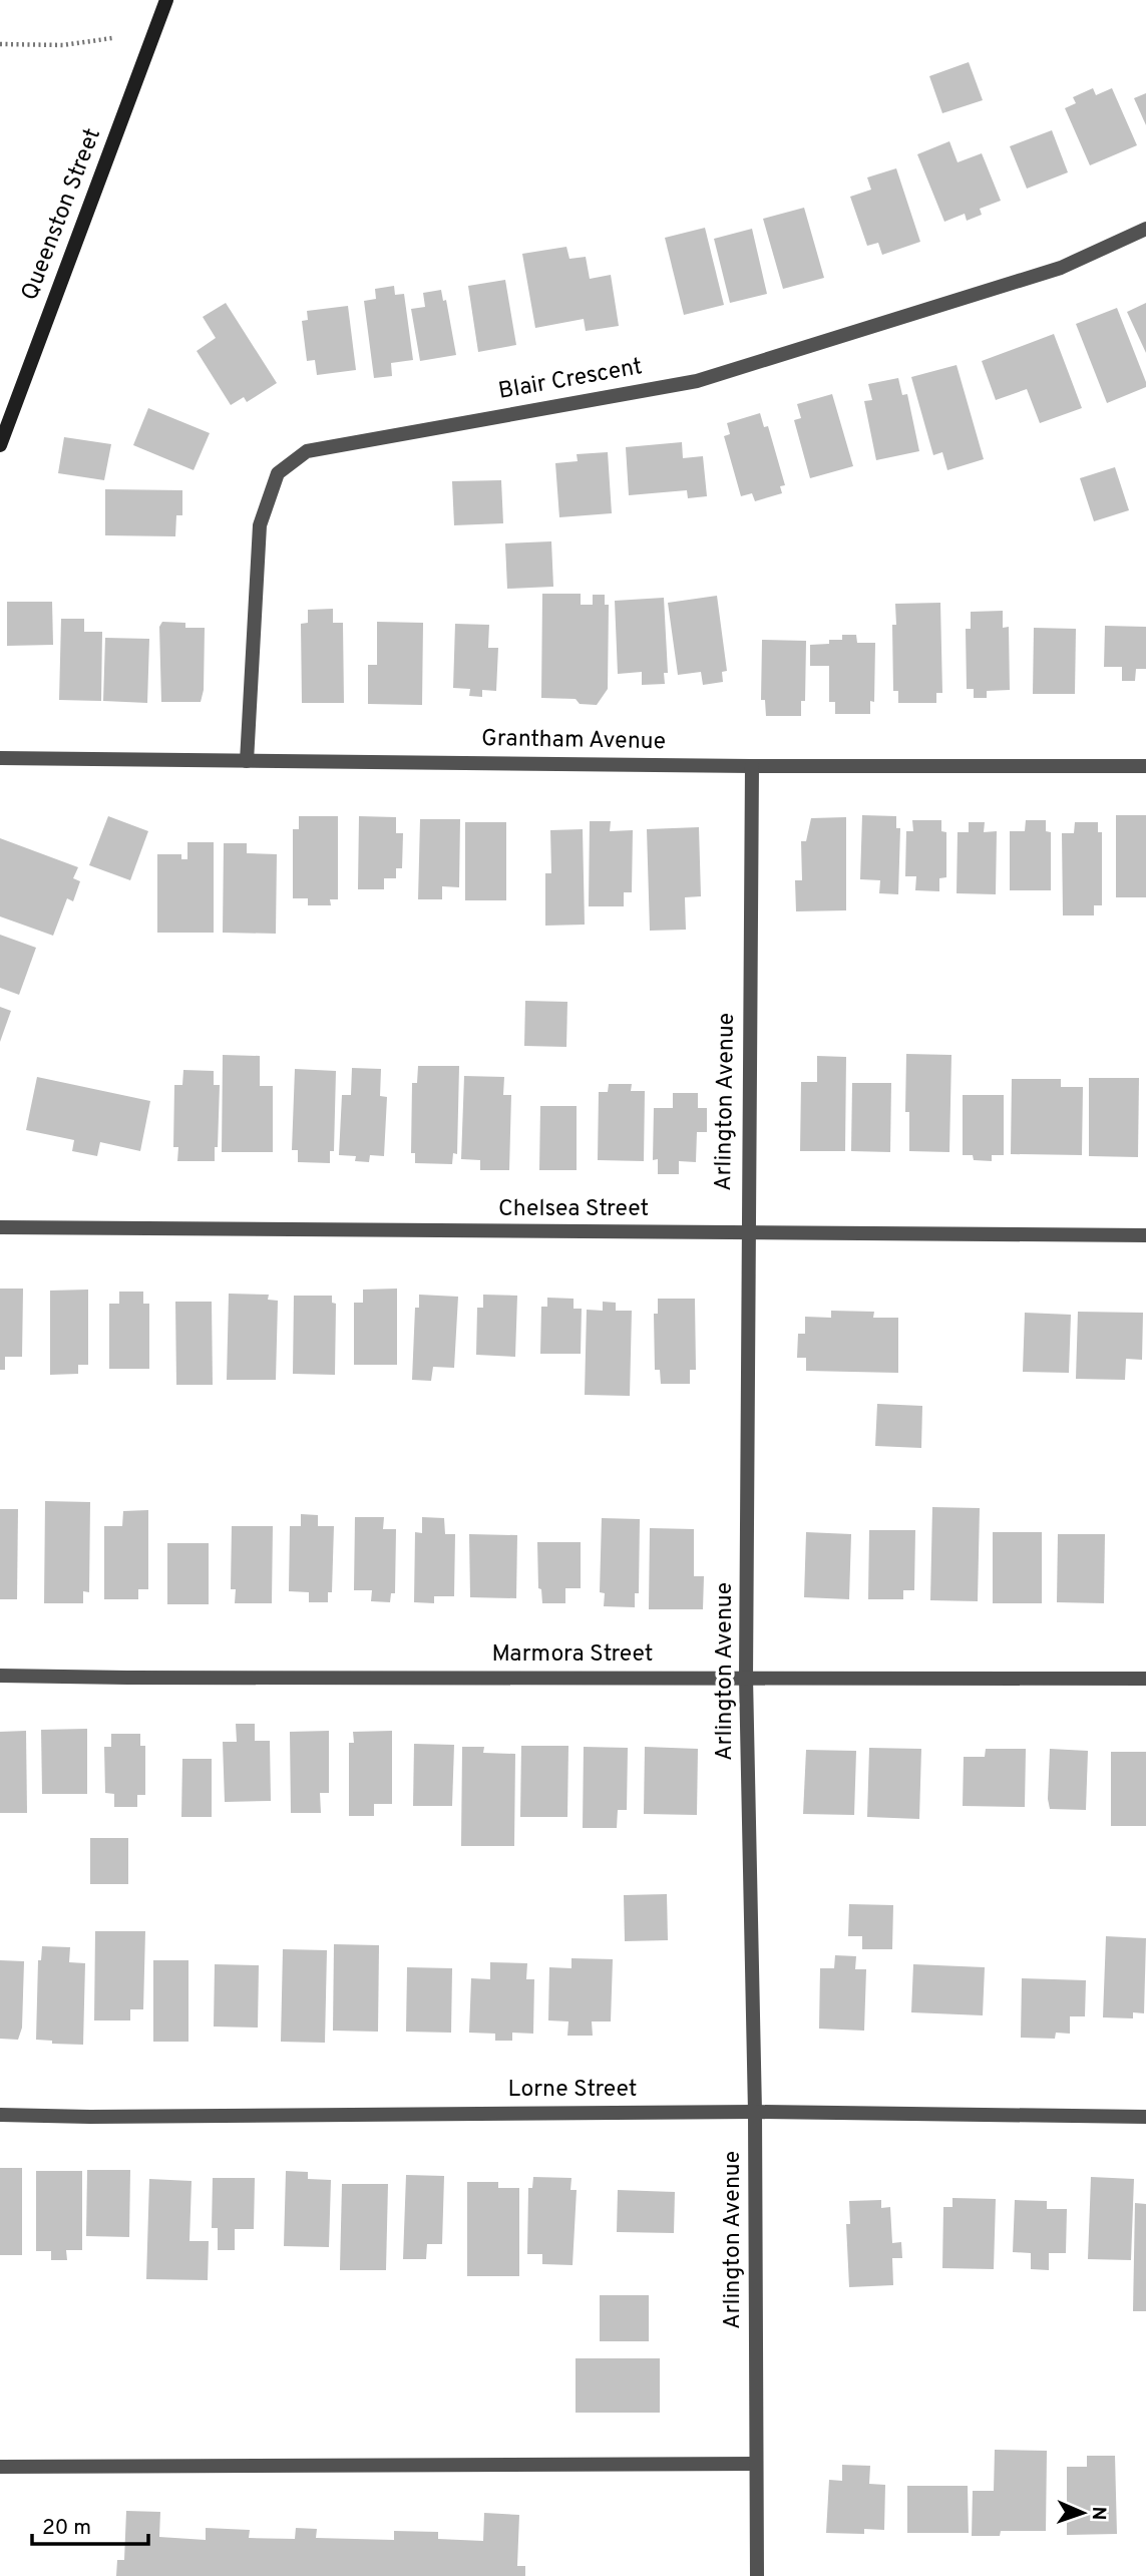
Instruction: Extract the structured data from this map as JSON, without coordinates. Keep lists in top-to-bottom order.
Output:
{
  "streets": {
    "main road": ["Queenston Street"],
    "street": [
      "Blair Crescent",
      "Grantham Avenue",
      "Arlington Avenue",
      "Chelsea Street",
      "Marmora Street",
      "Lorne Street"
    ]
  },
  "crossings": [
    ["Blair Crescent", "Grantham Avenue"],
    ["Grantham Avenue", "Arlington Avenue"],
    ["Arlington Avenue", "Chelsea Street"],
    ["Arlington Avenue", "Marmora Street"],
    ["Arlington Avenue", "Lorne Street"]
  ],
  "scale_bar": "20 m",
  "north": "right"
}
